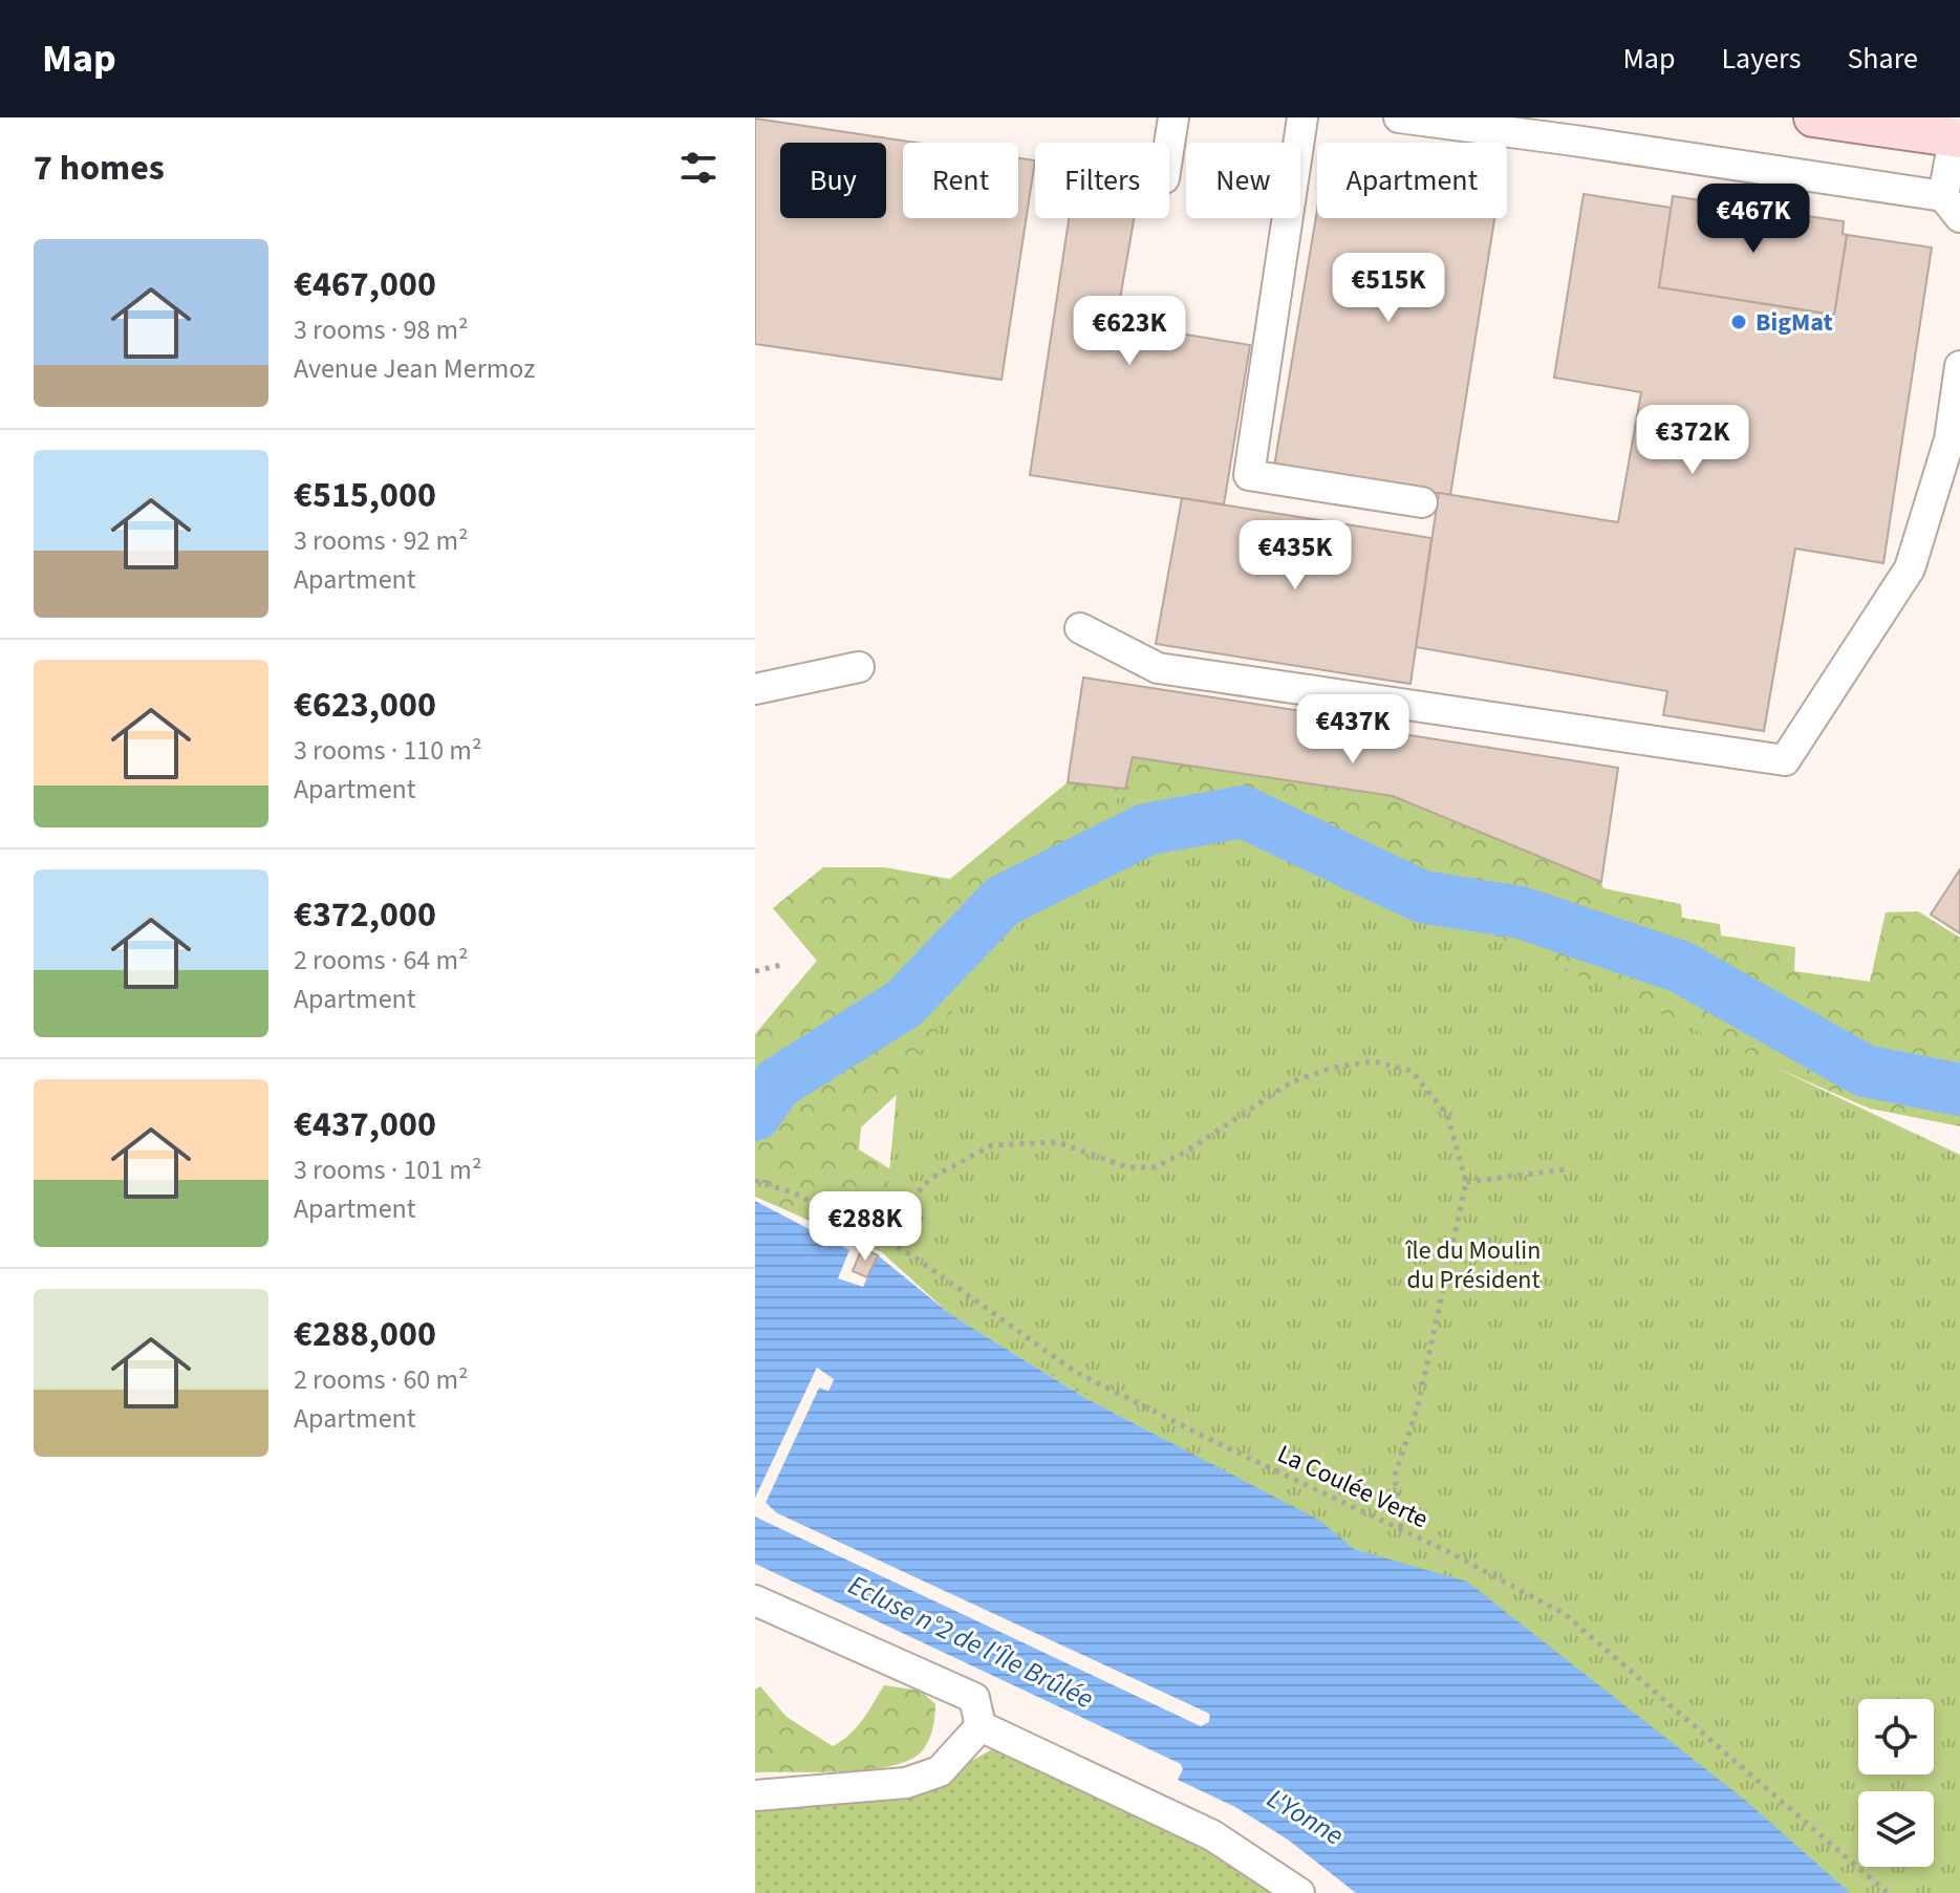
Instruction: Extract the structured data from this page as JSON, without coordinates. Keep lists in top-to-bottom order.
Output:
{
  "streets": {
    "path": ["La Coulée Verte"]
  },
  "water": ["Ecluse n°2 de l'Île Brûlée", "L'Yonne"],
  "parks": ["île du Moulin du Président"],
  "places": ["BigMat"],
  "page": {
    "header": "Map",
    "nav": ["Map", "Layers", "Share"],
    "heading": "7 homes",
    "chip": [
      "Buy",
      "Rent",
      "Filters",
      "New",
      "Apartment"
    ],
    "price": [
      "€467K",
      "€515K",
      "€623K",
      "€372K",
      "€435K",
      "€437K",
      "€288K"
    ],
    "list": [
      {
        "name": "€467,000",
        "note": "3 rooms · 98 m² · Avenue Jean Mermoz"
      },
      {
        "name": "€515,000",
        "note": "3 rooms · 92 m² · Apartment"
      },
      {
        "name": "€623,000",
        "note": "3 rooms · 110 m² · Apartment"
      },
      {
        "name": "€372,000",
        "note": "2 rooms · 64 m² · Apartment"
      },
      {
        "name": "€437,000",
        "note": "3 rooms · 101 m² · Apartment"
      },
      {
        "name": "€288,000",
        "note": "2 rooms · 60 m² · Apartment"
      }
    ]
  }
}
